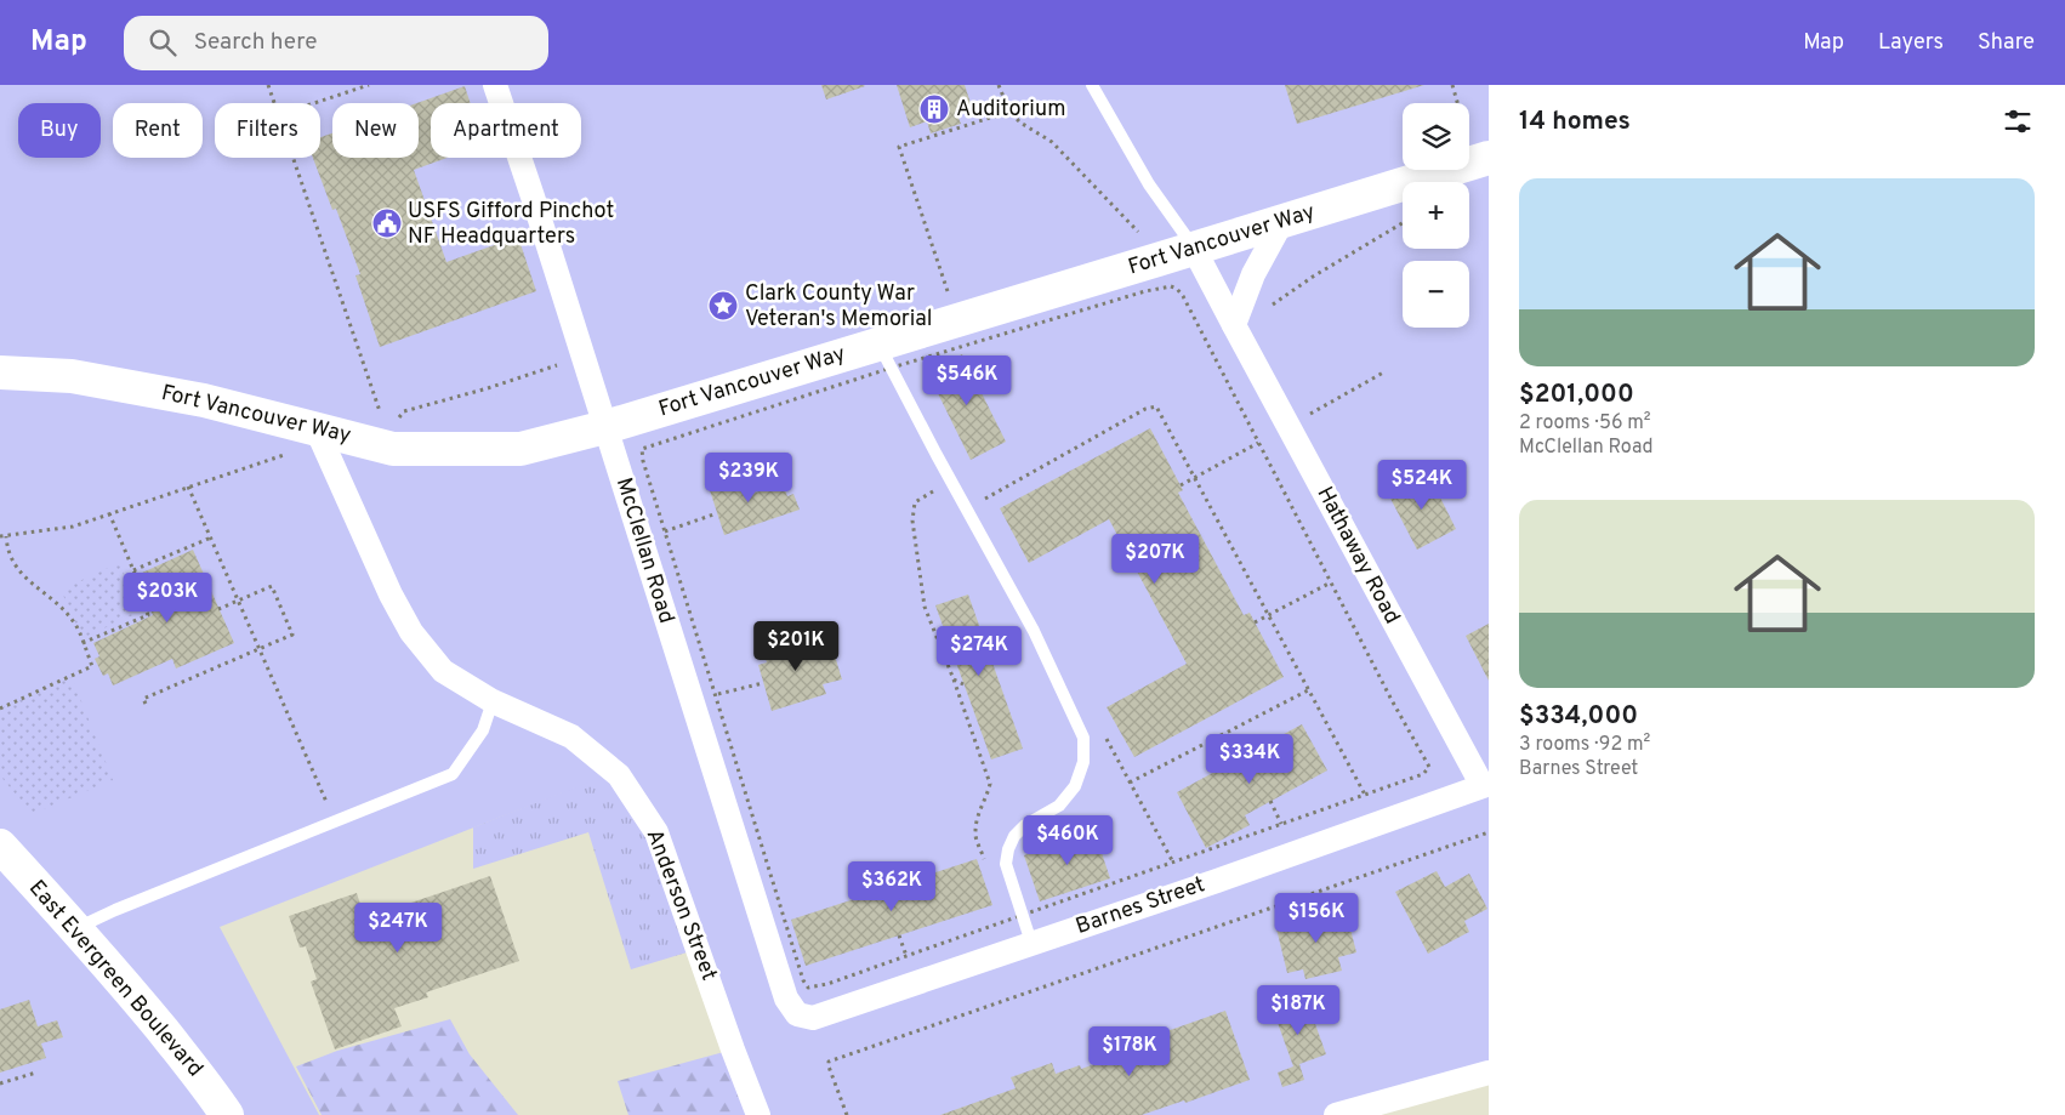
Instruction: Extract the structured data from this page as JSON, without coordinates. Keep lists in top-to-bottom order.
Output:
{
  "streets": {
    "street": [
      "Fort Vancouver Way",
      "McClellan Road",
      "Hathaway Road",
      "Anderson Street",
      "Barnes Street",
      "East Evergreen Boulevard"
    ]
  },
  "crossings": [
    ["Fort Vancouver Way", "McClellan Road"],
    ["Fort Vancouver Way", "Hathaway Road"],
    ["Fort Vancouver Way", "Anderson Street"],
    ["McClellan Road", "Barnes Street"],
    ["Hathaway Road", "Barnes Street"]
  ],
  "places": {
    "building": ["Auditorium"],
    "public building": ["USFS Gifford Pinchot NF Headquarters"],
    "place": ["Clark County War Veteran's Memorial"]
  },
  "page": {
    "header": "Map",
    "search": "Search here",
    "nav": ["Map", "Layers", "Share"],
    "heading": "14 homes",
    "map_buttons": ["+", "−"],
    "chip": [
      "Buy",
      "Rent",
      "Filters",
      "New",
      "Apartment"
    ],
    "list": [
      {
        "name": "$201,000",
        "note": "2 rooms · 56 m² · McClellan Road"
      },
      {
        "name": "$334,000",
        "note": "3 rooms · 92 m² · Barnes Street"
      }
    ],
    "price": [
      "$546K",
      "$239K",
      "$524K",
      "$207K",
      "$203K",
      "$201K",
      "$274K",
      "$334K",
      "$460K",
      "$362K",
      "$156K",
      "$247K",
      "$187K",
      "$178K"
    ]
  }
}
